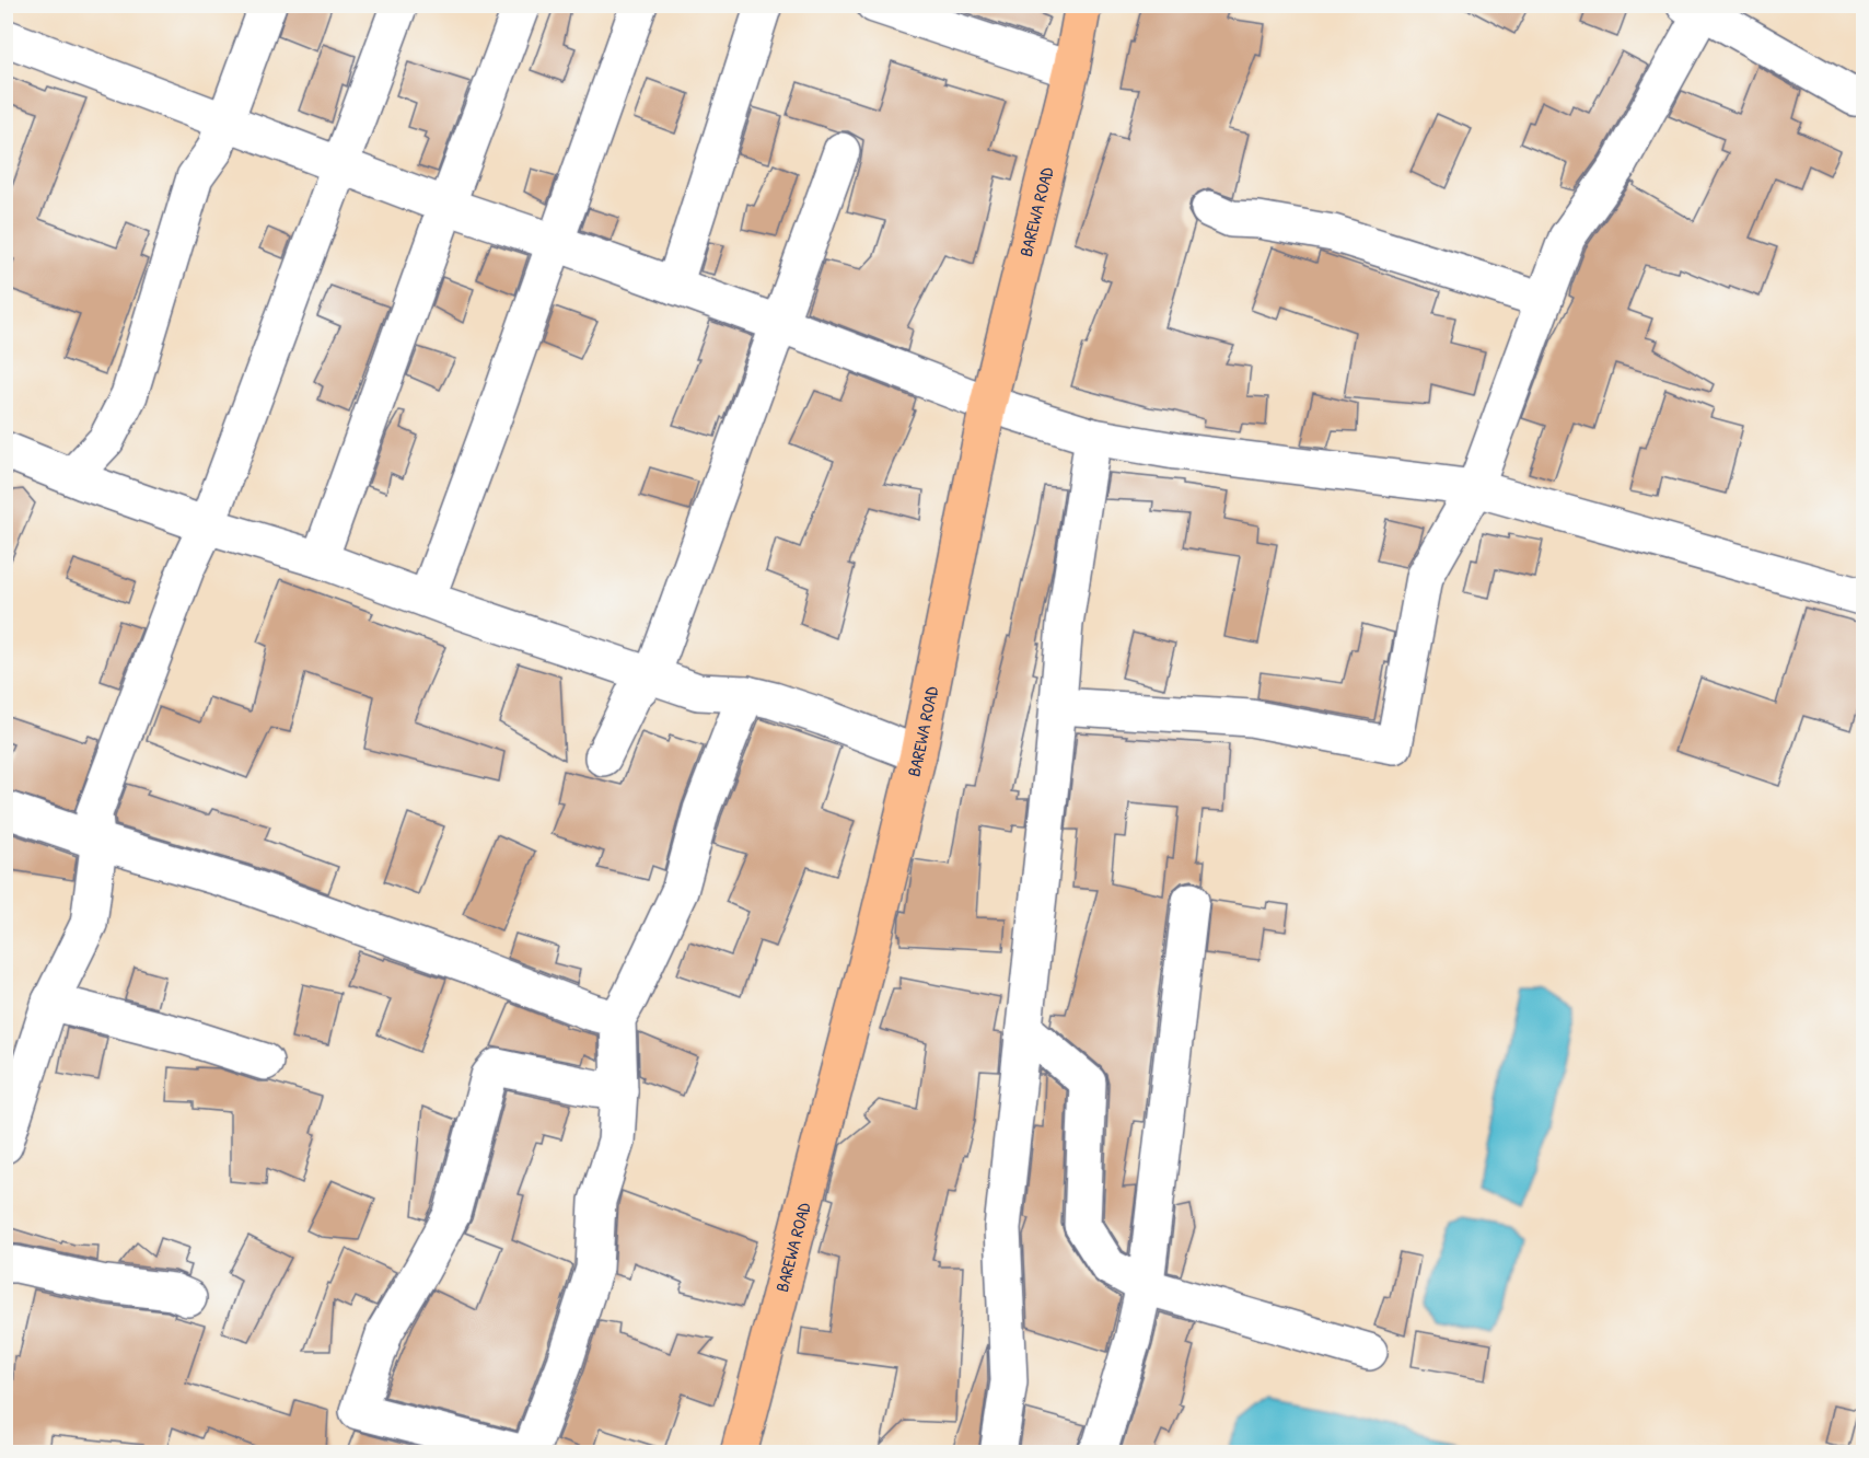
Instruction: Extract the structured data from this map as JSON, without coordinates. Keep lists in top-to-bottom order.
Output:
{
  "streets": {
    "main road": ["BAREWA ROAD"]
  }
}
